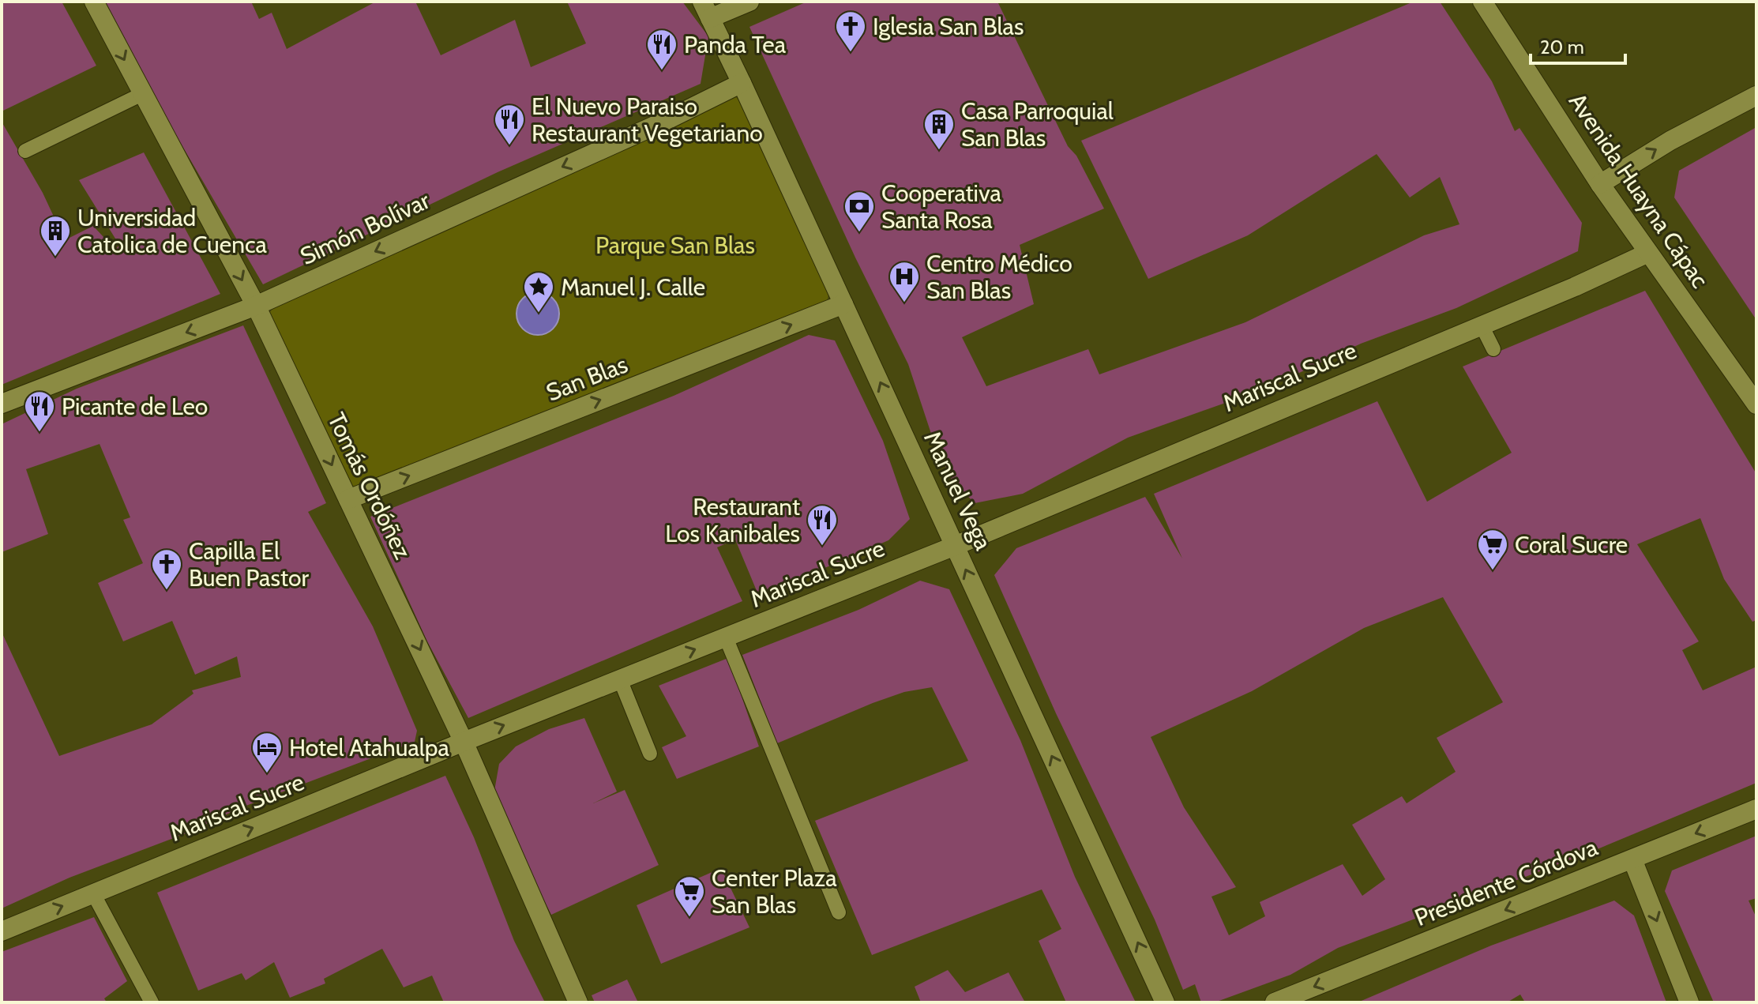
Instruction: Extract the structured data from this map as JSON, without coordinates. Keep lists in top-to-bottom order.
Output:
{
  "streets": {
    "street": [
      "Avenida Huayna Cápac",
      "Simón Bolívar",
      "Mariscal Sucre",
      "San Blas",
      "Tomás Ordóñez",
      "Manuel Vega",
      "Presidente Córdova"
    ]
  },
  "crossings": [
    ["Avenida Huayna Cápac", "Mariscal Sucre"],
    ["Simón Bolívar", "Tomás Ordóñez"],
    ["Simón Bolívar", "Manuel Vega"],
    ["Mariscal Sucre", "Tomás Ordóñez"],
    ["Mariscal Sucre", "Manuel Vega"],
    ["San Blas", "Tomás Ordóñez"],
    ["San Blas", "Manuel Vega"]
  ],
  "one_way": [
    "Simón Bolívar",
    "Mariscal Sucre",
    "San Blas",
    "Tomás Ordóñez",
    "Manuel Vega",
    "Presidente Córdova"
  ],
  "parks": ["Parque San Blas"],
  "places": {
    "church": ["Iglesia San Blas", "Capilla El Buen Pastor"],
    "restaurant": [
      "Panda Tea",
      "El Nuevo Paraiso Restaurant Vegetariano",
      "Picante de Leo",
      "Restaurant Los Kanibales"
    ],
    "building": ["Casa Parroquial San Blas", "Universidad Catolica de Cuenca"],
    "bank": ["Cooperativa Santa Rosa"],
    "hospital": ["Centro Médico San Blas"],
    "place": ["Manuel J. Calle"],
    "supermarket": ["Coral Sucre", "Center Plaza San Blas"],
    "hotel": ["Hotel Atahualpa"]
  },
  "scale_bar": "20 m"
}
